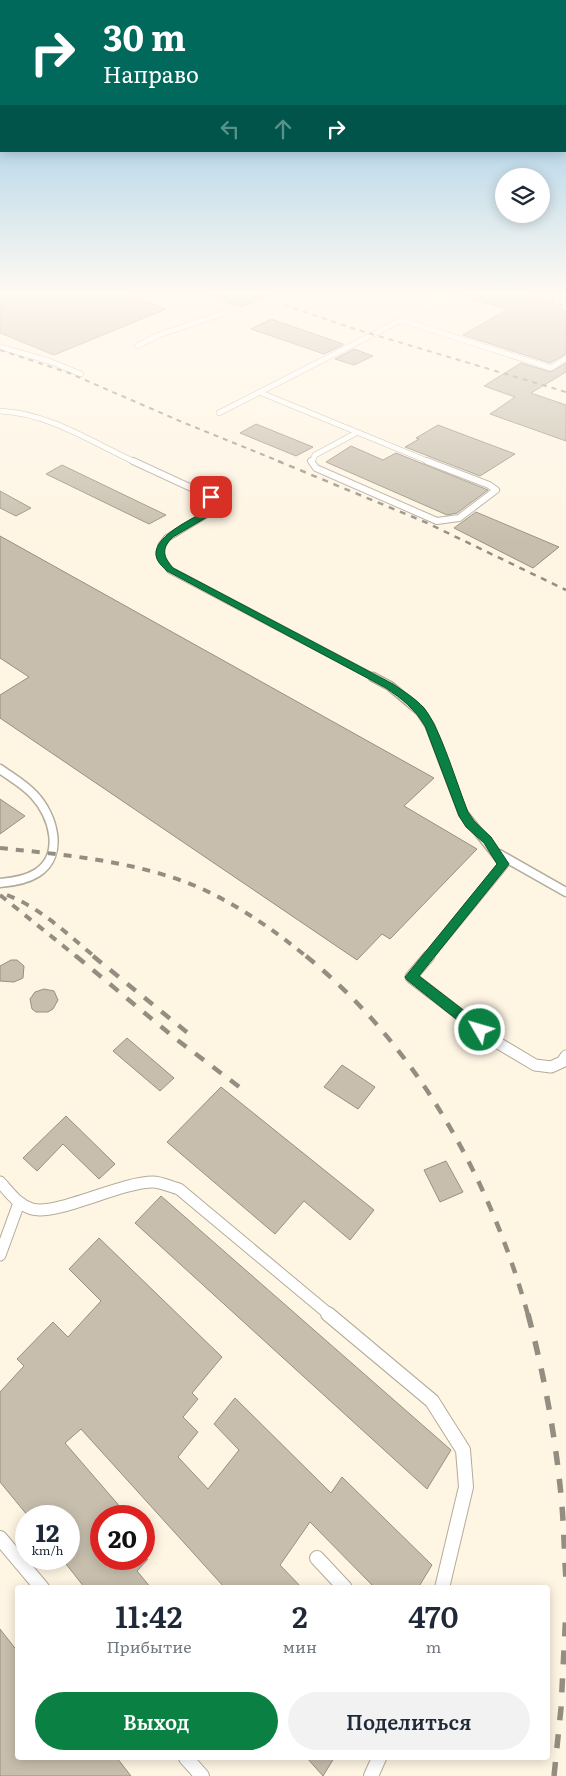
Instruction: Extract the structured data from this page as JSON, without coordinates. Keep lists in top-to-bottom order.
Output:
{
  "page": {
    "turn": ["30 m", "Направо"],
    "speed": "12 km/h",
    "limit": "20",
    "eta": [
      "11:42",
      "Прибытие",
      "2",
      "мин",
      "470",
      "m"
    ],
    "buttons": ["Выход", "Поделиться"]
  }
}
